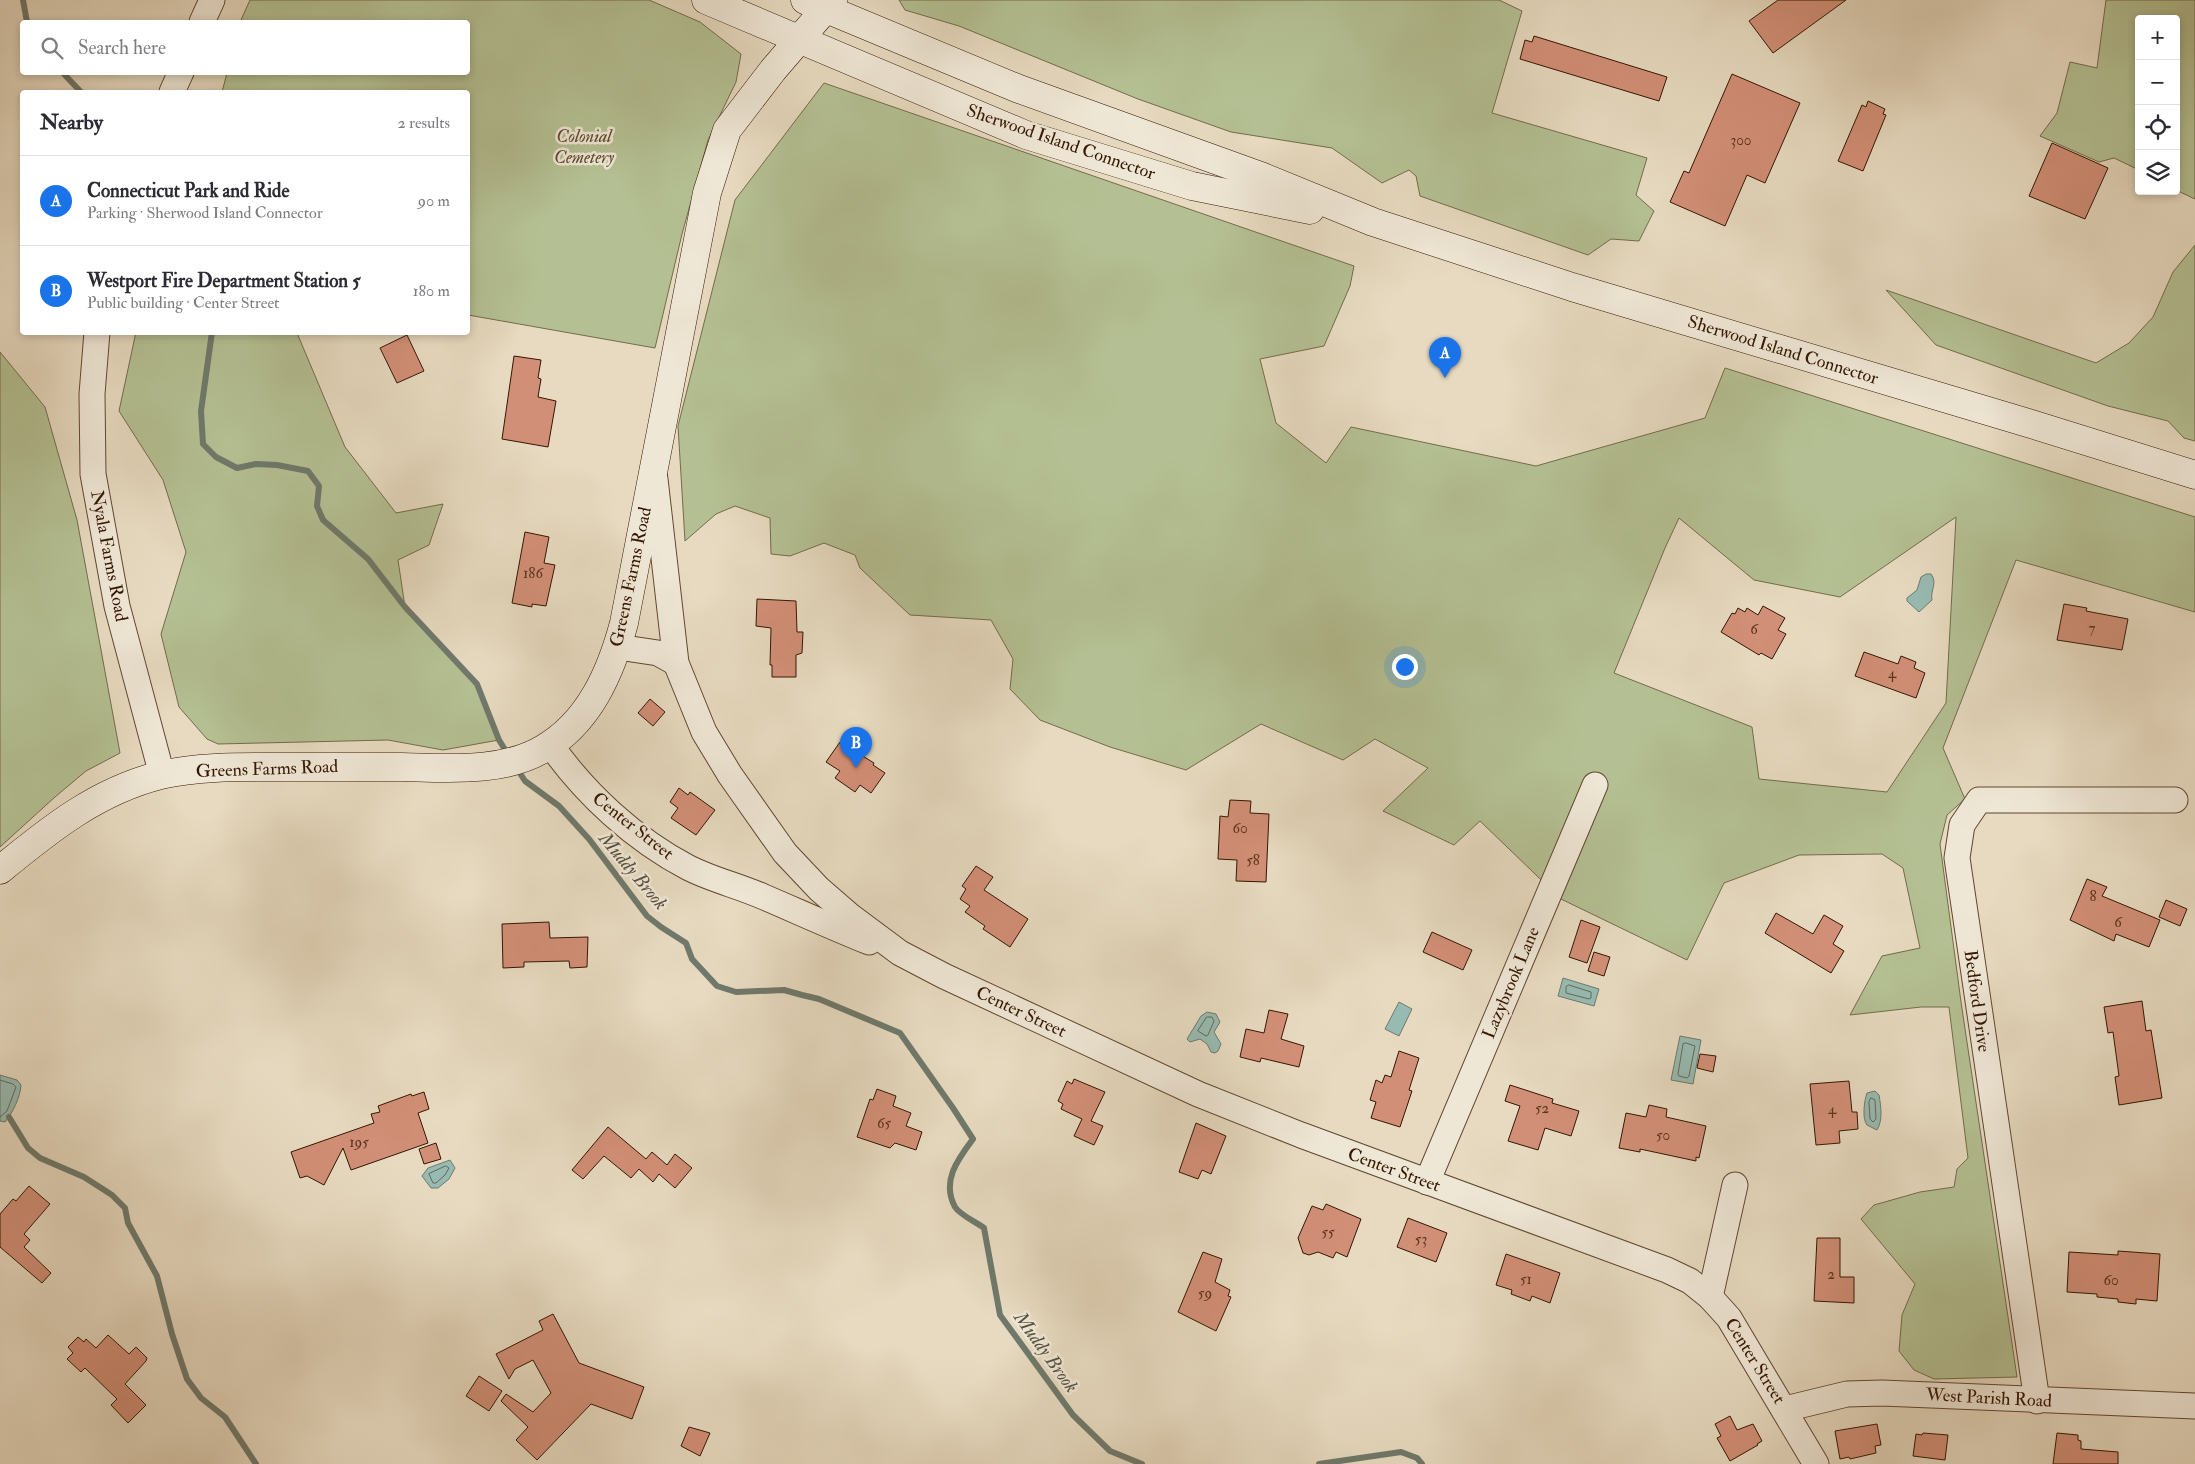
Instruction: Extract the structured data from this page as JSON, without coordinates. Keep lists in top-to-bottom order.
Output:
{
  "streets": {
    "main road": ["Sherwood Island Connector", "Greens Farms Road"],
    "street": [
      "Nyala Farms Road",
      "Center Street",
      "Lazybrook Lane",
      "Bedford Drive",
      "West Parish Road"
    ]
  },
  "crossings": [
    ["Sherwood Island Connector", "Greens Farms Road"],
    ["Nyala Farms Road", "Greens Farms Road"],
    ["Greens Farms Road", "Center Street"],
    ["Center Street", "Lazybrook Lane"],
    ["Center Street", "West Parish Road"],
    ["Bedford Drive", "West Parish Road"]
  ],
  "water": ["Muddy Brook"],
  "parks": ["Colonial Cemetery"],
  "house_numbers": [
    "300",
    "186",
    "7",
    "6",
    "4",
    "60",
    "58",
    "8",
    "6",
    "52",
    "4",
    "65",
    "50",
    "195",
    "55",
    "53",
    "2",
    "51",
    "60",
    "59"
  ],
  "page": {
    "map_buttons": ["+", "−"],
    "search": "Search here",
    "heading": ["Nearby", "2 results"],
    "list": [
      {
        "mark": "A",
        "name": "Connecticut Park and Ride",
        "note": "Parking · Sherwood Island Connector",
        "value": "90 m"
      },
      {
        "mark": "B",
        "name": "Westport Fire Department Station 5",
        "note": "Public building · Center Street",
        "value": "180 m"
      }
    ],
    "pins": ["A", "B"]
  }
}
